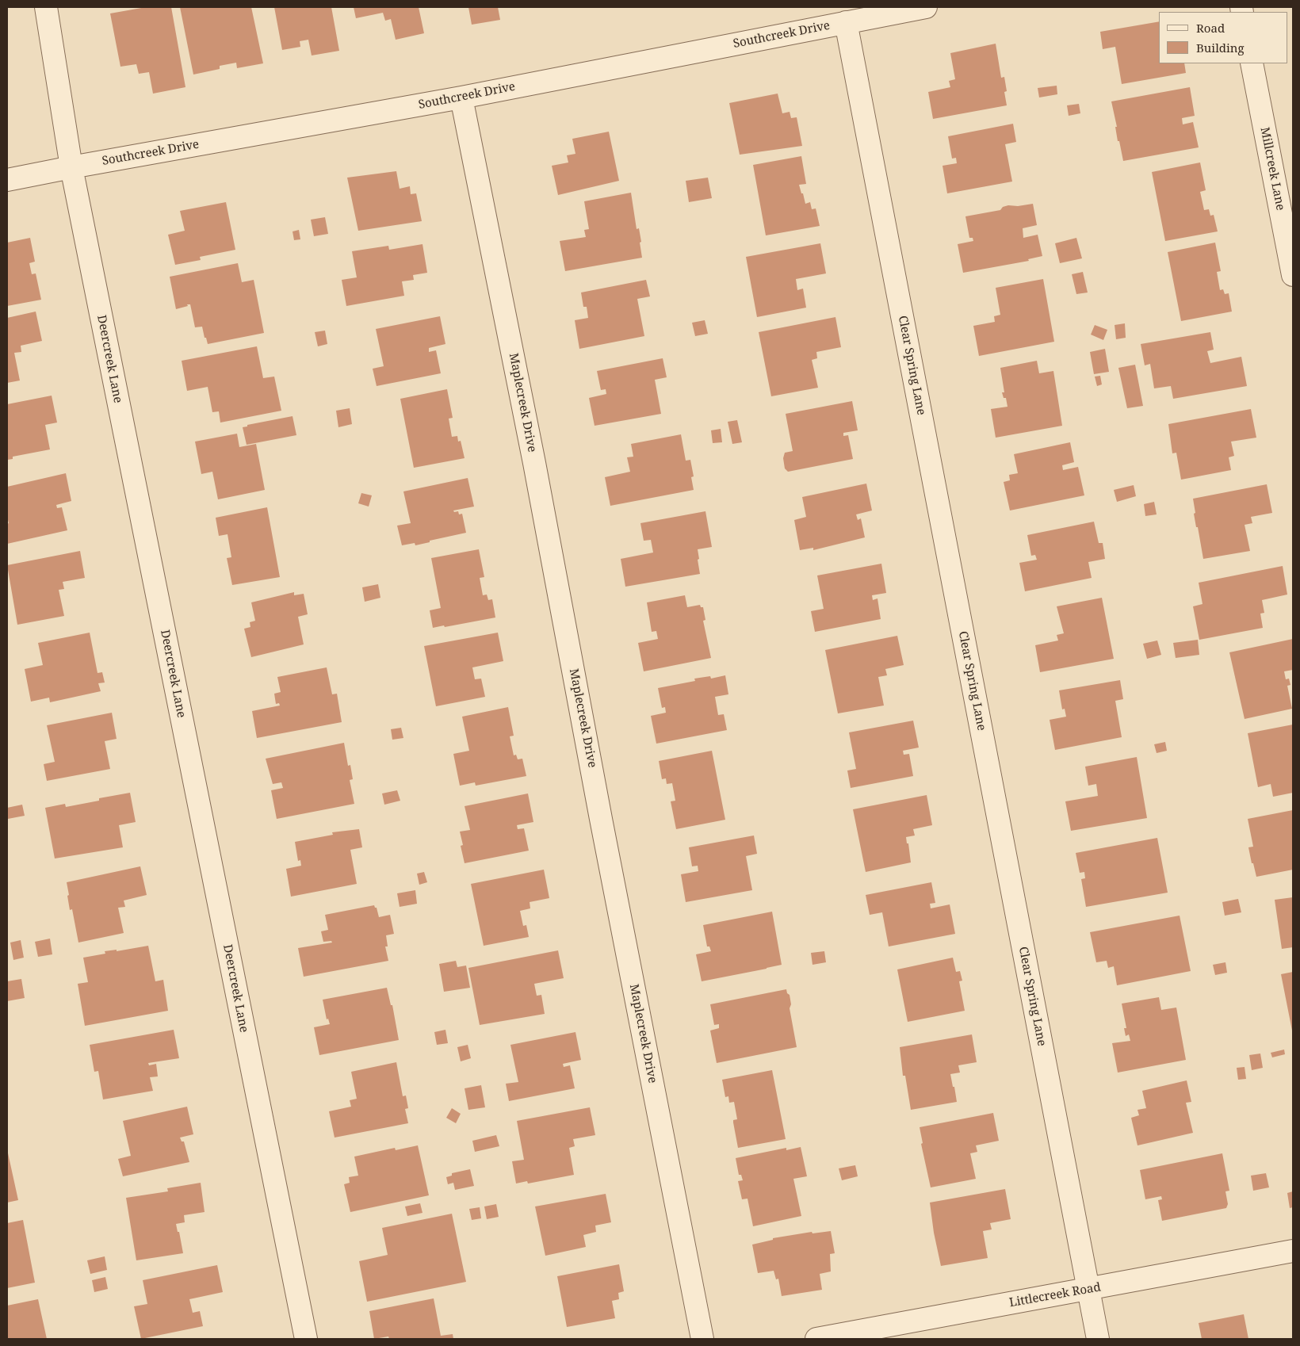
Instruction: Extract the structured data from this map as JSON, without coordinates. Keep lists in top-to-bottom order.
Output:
{
  "streets": {
    "street": [
      "Southcreek Drive",
      "Millcreek Lane",
      "Deercreek Lane",
      "Clear Spring Lane",
      "Maplecreek Drive",
      "Littlecreek Road"
    ]
  },
  "crossings": [
    ["Southcreek Drive", "Deercreek Lane"],
    ["Southcreek Drive", "Clear Spring Lane"],
    ["Southcreek Drive", "Maplecreek Drive"],
    ["Clear Spring Lane", "Littlecreek Road"]
  ],
  "legend": ["Road", "Building"]
}
